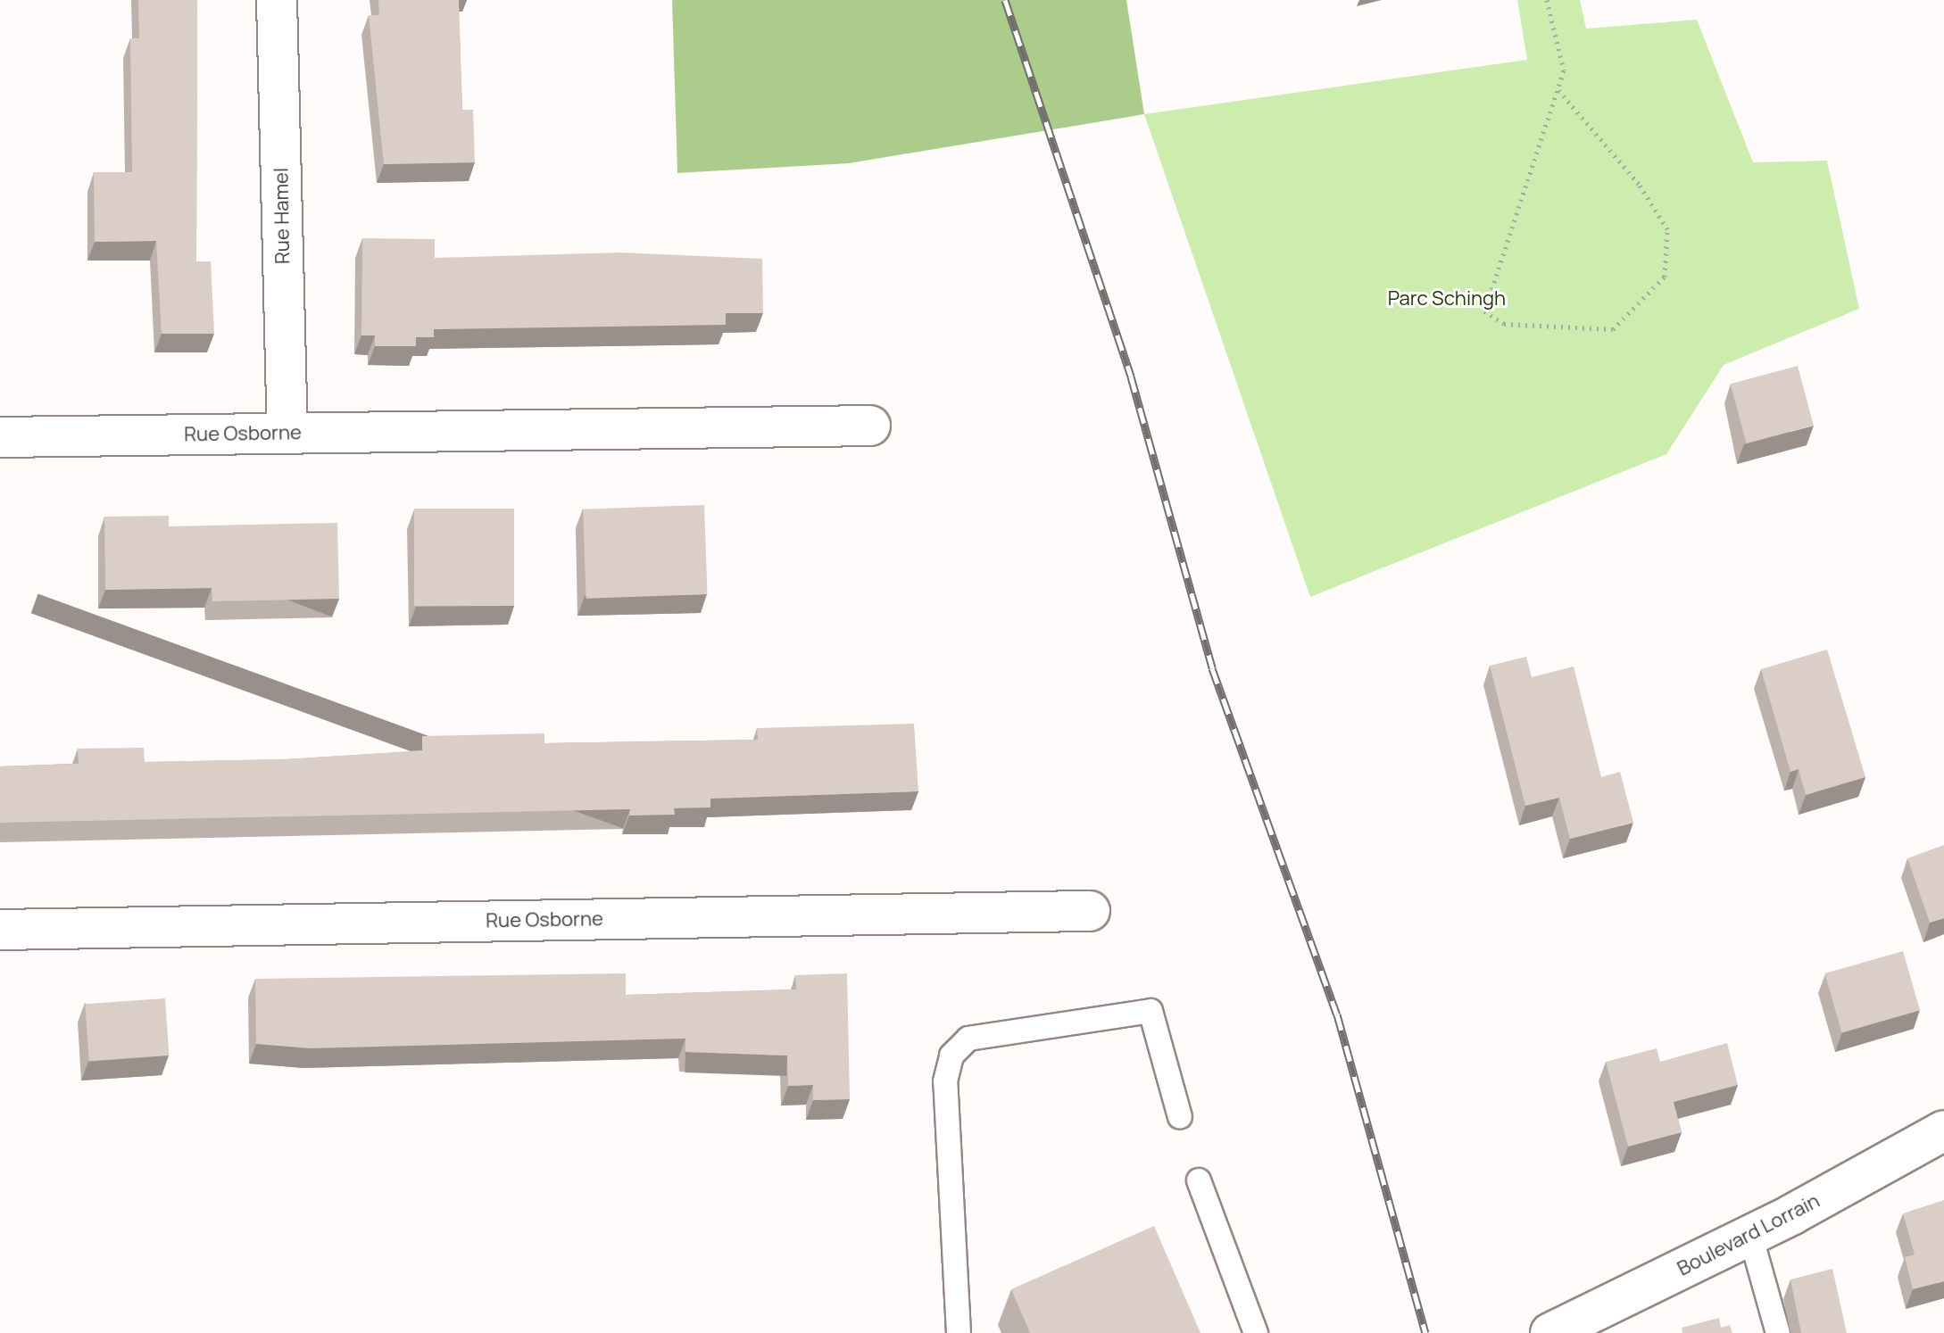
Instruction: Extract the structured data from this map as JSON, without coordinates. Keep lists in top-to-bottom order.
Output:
{
  "streets": {
    "street": ["Rue Hamel", "Rue Osborne", "Boulevard Lorrain"]
  },
  "crossings": [
    ["Rue Hamel", "Rue Osborne"]
  ],
  "parks": ["Parc Schingh"]
}
